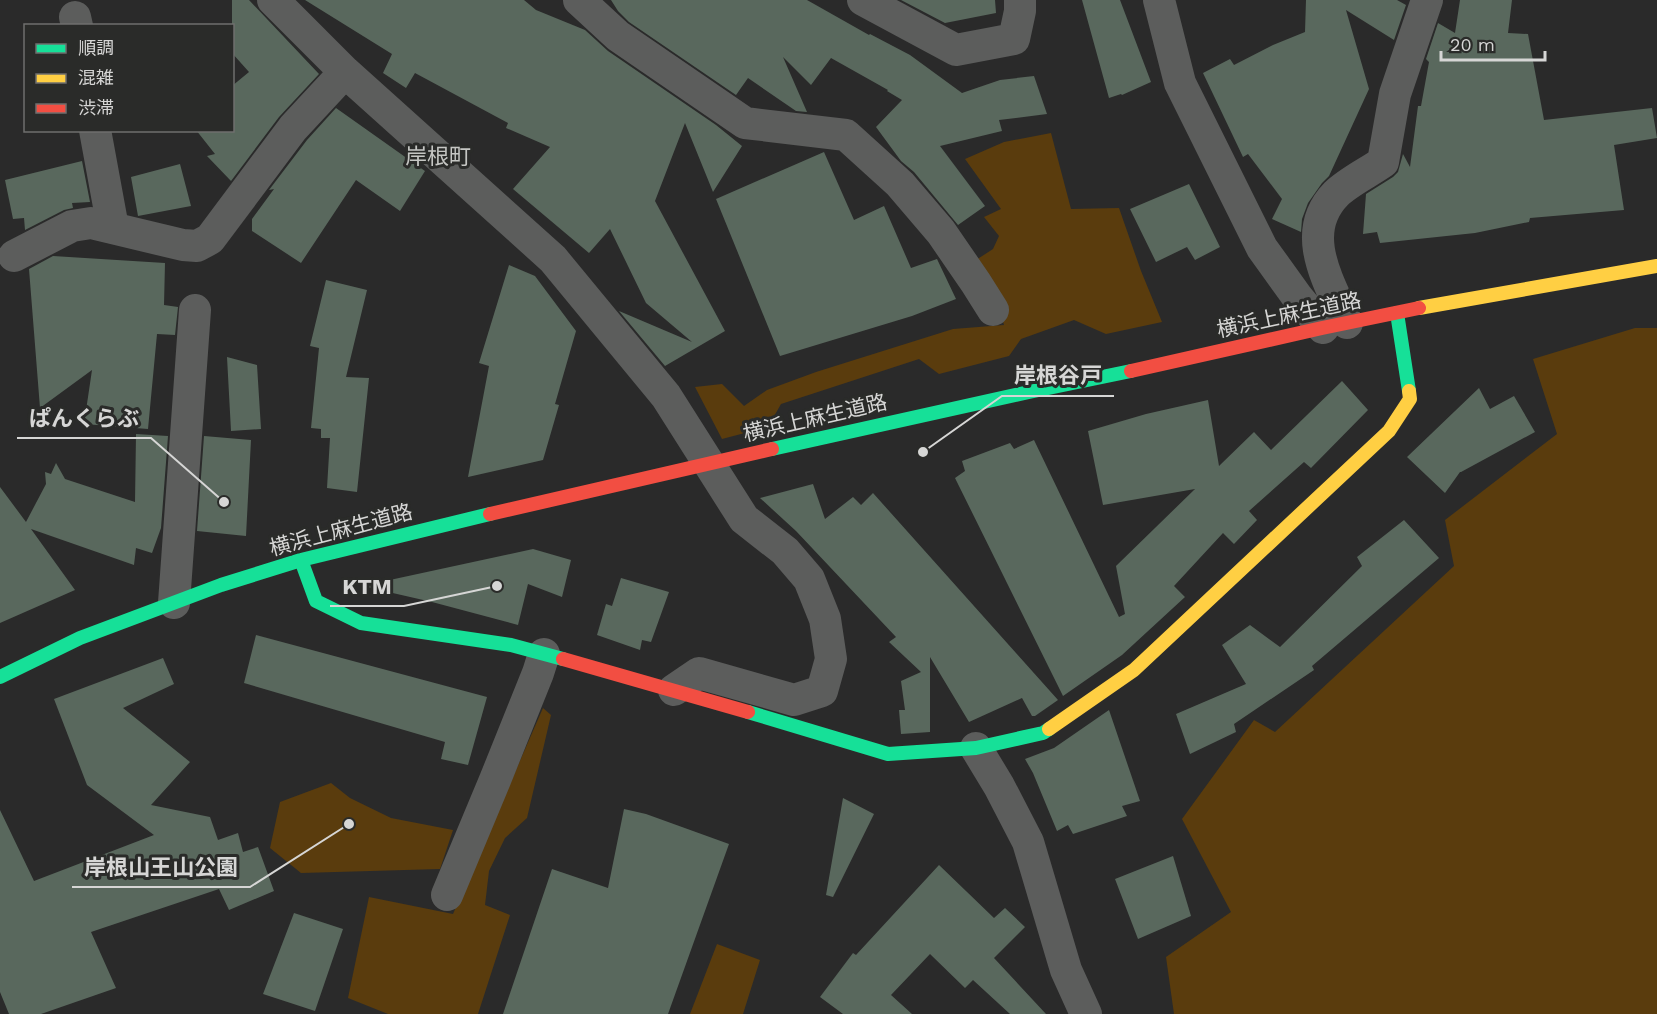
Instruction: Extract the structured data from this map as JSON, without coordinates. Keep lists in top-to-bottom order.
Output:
{
  "streets": {
    "main road": ["横浜上麻生道路"]
  },
  "districts": ["岸根町"],
  "places": [
    "岸根谷戸",
    "ぱんくらぶ",
    "KTM",
    "岸根山王山公園"
  ],
  "legend": ["順調", "混雑", "渋滞"],
  "scale_bar": "20 m"
}
